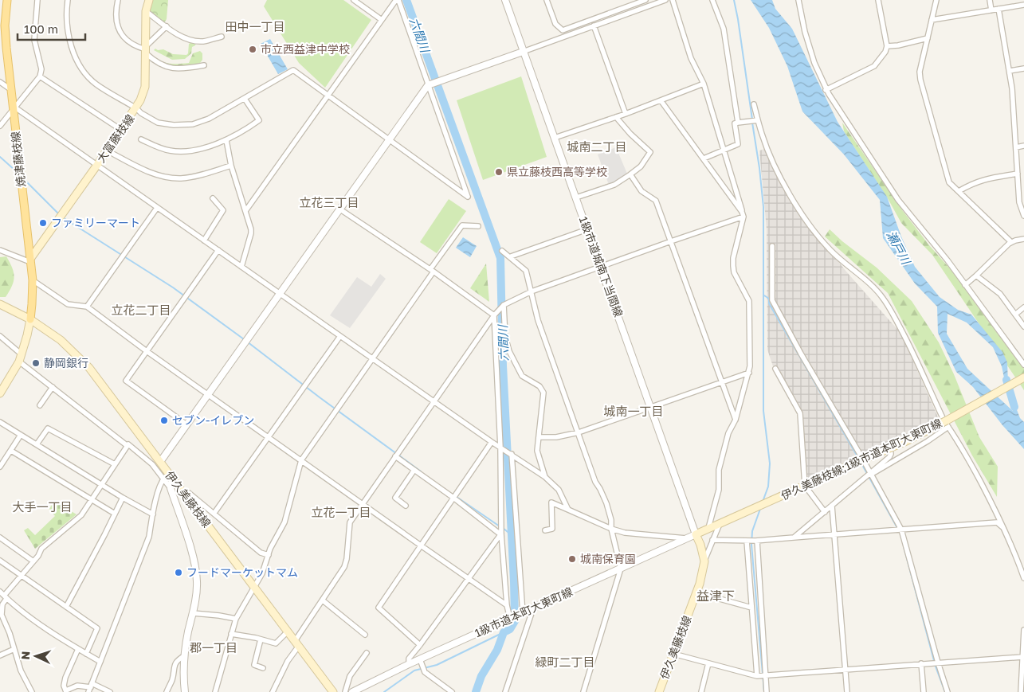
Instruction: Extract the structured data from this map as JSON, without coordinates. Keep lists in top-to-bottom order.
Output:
{
  "streets": {
    "main road": [
      "大富藤枝線",
      "焼津藤枝線",
      "伊久美藤枝線;1級市道本町大東町線",
      "伊久美藤枝線"
    ],
    "street": ["1級市道城南下当間線", "1級市道本町大東町線"]
  },
  "crossings": [
    ["大富藤枝線", "焼津藤枝線"],
    ["焼津藤枝線", "伊久美藤枝線"],
    ["1級市道城南下当間線", "伊久美藤枝線;1級市道本町大東町線"],
    ["1級市道城南下当間線", "伊久美藤枝線"],
    ["1級市道城南下当間線", "1級市道本町大東町線"],
    ["伊久美藤枝線;1級市道本町大東町線", "伊久美藤枝線"],
    ["伊久美藤枝線;1級市道本町大東町線", "1級市道本町大東町線"],
    ["伊久美藤枝線", "1級市道本町大東町線"]
  ],
  "districts": [
    "田中一丁目",
    "城南二丁目",
    "立花三丁目",
    "立花二丁目",
    "城南一丁目",
    "大手一丁目",
    "立花一丁目",
    "益津下",
    "郡一丁目",
    "緑町二丁目"
  ],
  "water": ["六間川", "瀬戸川"],
  "places": [
    "市立西益津中学校",
    "県立藤枝西高等学校",
    "ファミリーマート",
    "静岡銀行",
    "セブン-イレブン",
    "城南保育園",
    "フードマーケットマム"
  ],
  "scale_bar": "100 m",
  "north": "left"
}
